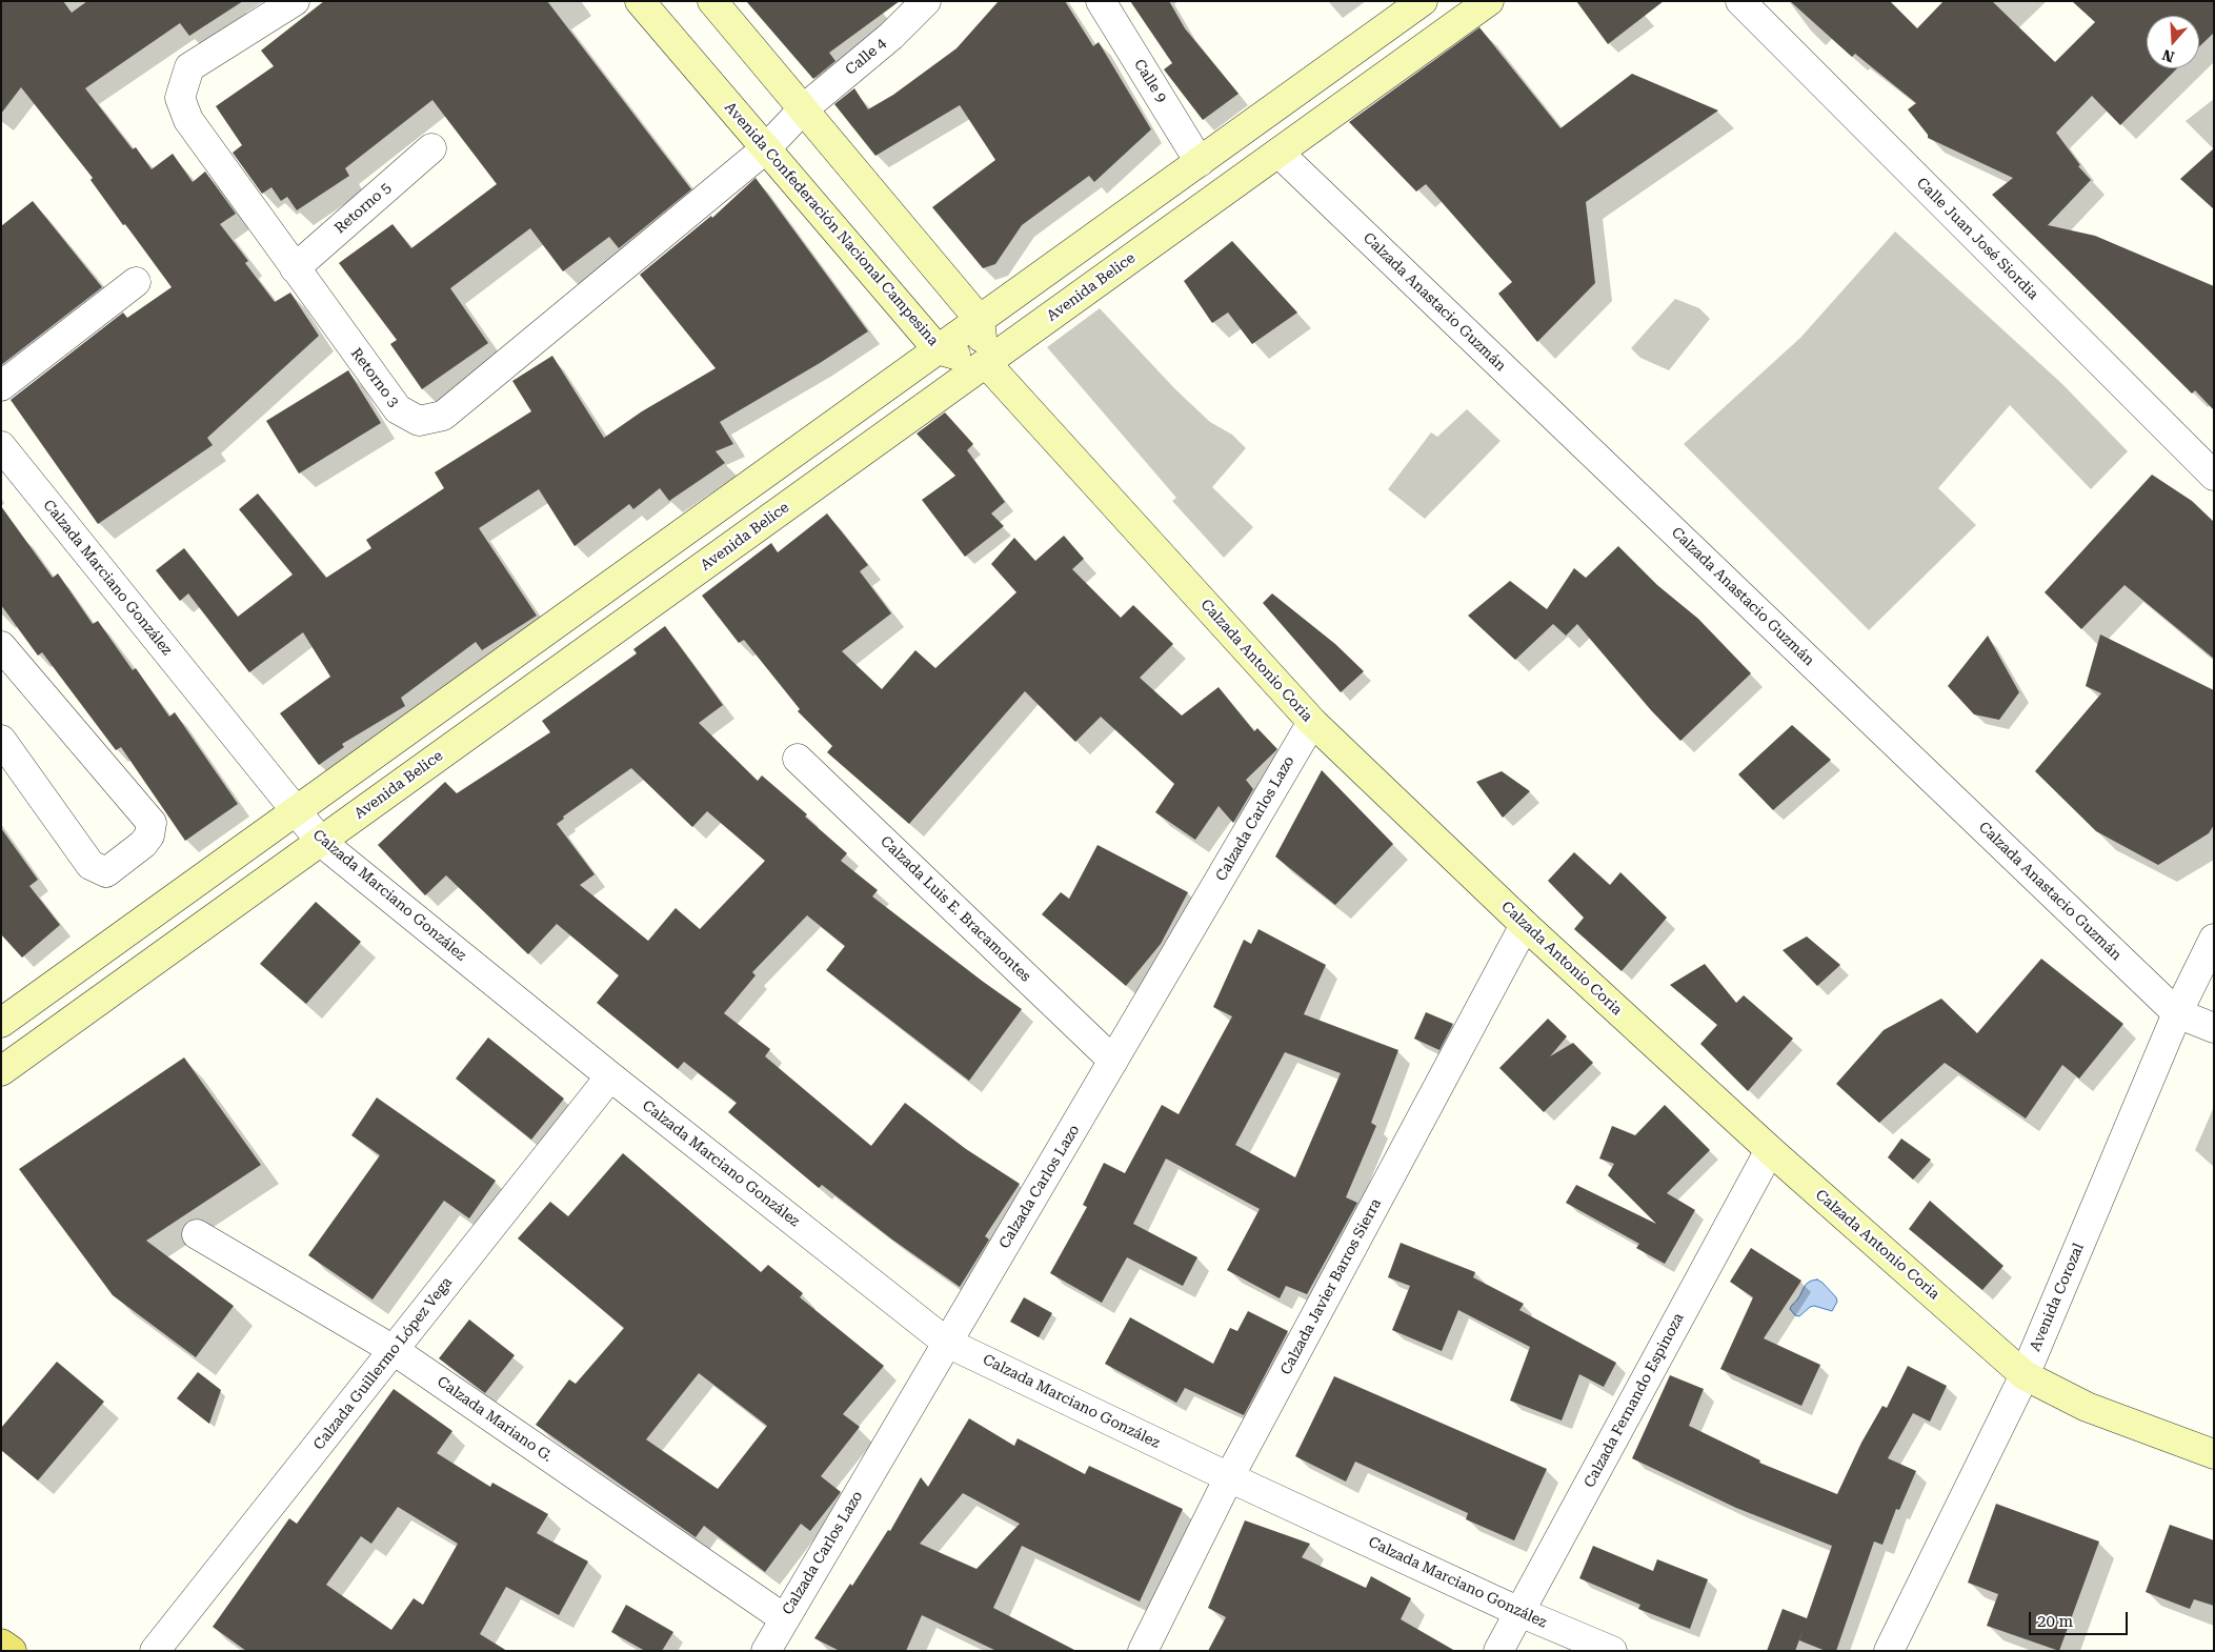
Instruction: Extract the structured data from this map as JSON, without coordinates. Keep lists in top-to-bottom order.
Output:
{
  "streets": {
    "main road": ["Avenida Confederación Nacional Campesina", "Avenida Belice", "Calzada Antonio Coria"],
    "street": [
      "Calle 4",
      "Calle 9",
      "Retorno 5",
      "Calle Juan José Siordia",
      "Calzada Anastacio Guzmán",
      "Retorno 3",
      "Calzada Marciano González",
      "Calzada Carlos Lazo",
      "Calzada Luis E. Bracamontes",
      "Calzada Javier Barros Sierra",
      "Avenida Corozal",
      "Calzada Guillermo López Vega",
      "Calzada Fernando Espinoza",
      "Calzada Mariano G."
    ]
  },
  "crossings": [
    ["Calle 4", "Retorno 3"],
    ["Retorno 5", "Retorno 3"],
    ["Avenida Confederación Nacional Campesina", "Avenida Belice"],
    ["Avenida Confederación Nacional Campesina", "Retorno 3"],
    ["Avenida Confederación Nacional Campesina", "Calzada Antonio Coria"],
    ["Avenida Belice", "Calzada Anastacio Guzmán"],
    ["Avenida Belice", "Calzada Marciano González"],
    ["Avenida Belice", "Calzada Antonio Coria"],
    ["Calzada Anastacio Guzmán", "Avenida Corozal"],
    ["Calzada Marciano González", "Calzada Carlos Lazo"],
    ["Calzada Marciano González", "Calzada Javier Barros Sierra"],
    ["Calzada Marciano González", "Calzada Guillermo López Vega"],
    ["Calzada Marciano González", "Calzada Fernando Espinoza"],
    ["Calzada Antonio Coria", "Calzada Carlos Lazo"],
    ["Calzada Antonio Coria", "Calzada Javier Barros Sierra"],
    ["Calzada Antonio Coria", "Avenida Corozal"],
    ["Calzada Antonio Coria", "Calzada Fernando Espinoza"],
    ["Calzada Carlos Lazo", "Calzada Luis E. Bracamontes"],
    ["Calzada Carlos Lazo", "Calzada Mariano G."],
    ["Calzada Guillermo López Vega", "Calzada Mariano G."]
  ],
  "scale_bar": "20 m",
  "north": "bottom"
}
